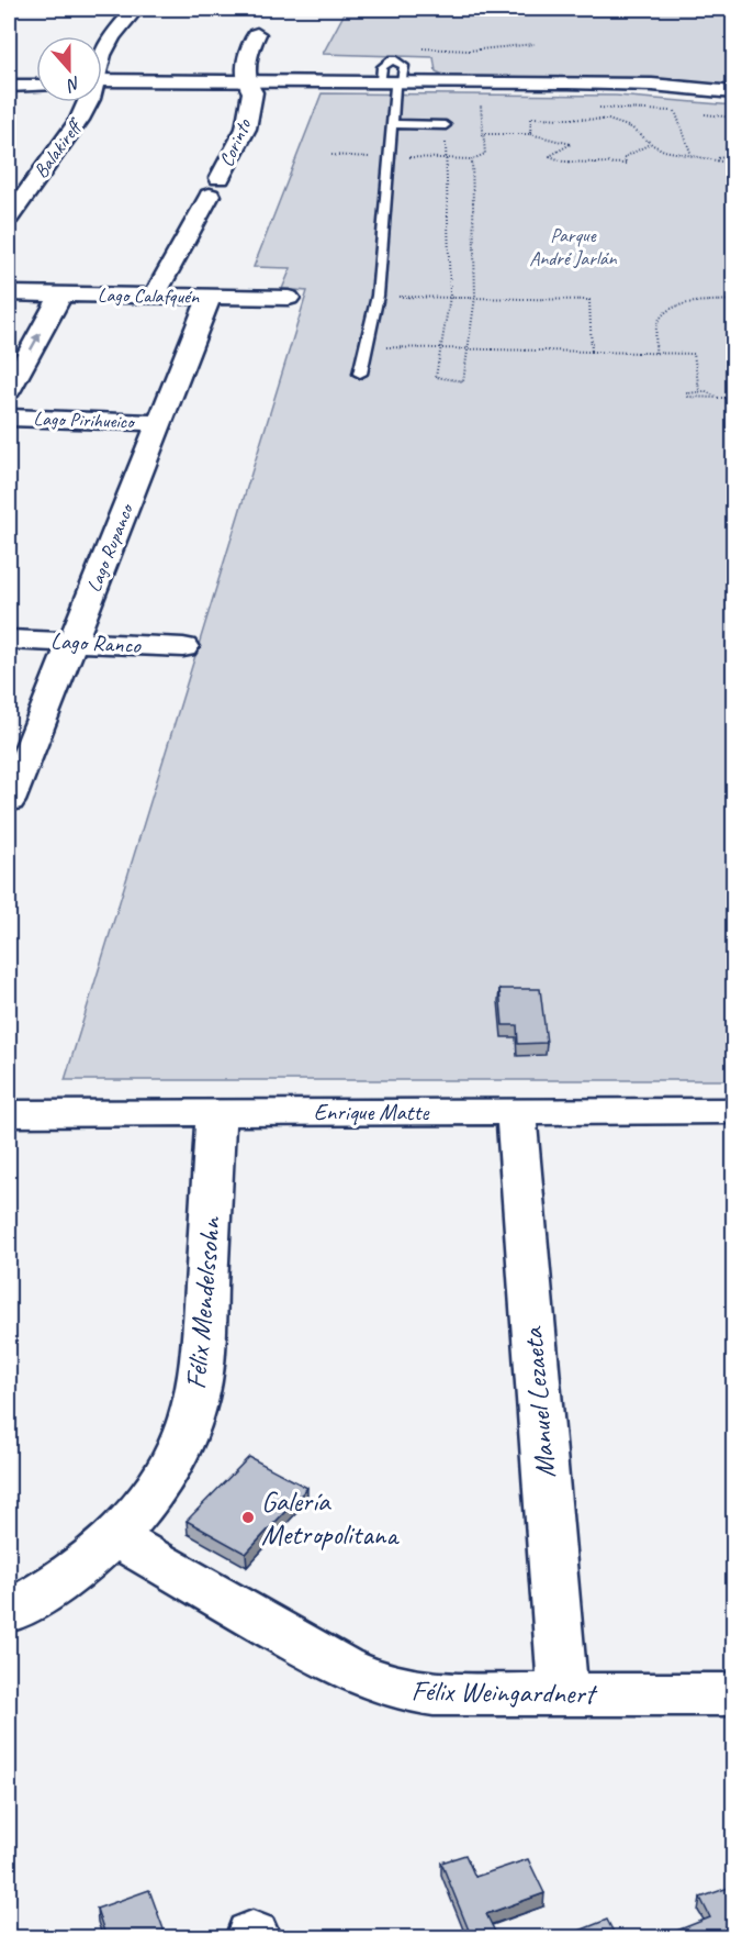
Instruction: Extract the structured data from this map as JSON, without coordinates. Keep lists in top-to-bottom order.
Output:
{
  "streets": {
    "street": [
      "Corinto",
      "Balakireff",
      "Lago Calafquén",
      "Lago Pirihueico",
      "Lago Rupanco",
      "Lago Ranco",
      "Enrique Matte",
      "Félix Mendelssohn",
      "Manuel Lezaeta",
      "Félix Weingardnert"
    ]
  },
  "crossings": [
    ["Corinto", "Lago Calafquén"],
    ["Lago Calafquén", "Lago Rupanco"],
    ["Lago Pirihueico", "Lago Rupanco"],
    ["Lago Rupanco", "Lago Ranco"],
    ["Enrique Matte", "Félix Mendelssohn"],
    ["Enrique Matte", "Manuel Lezaeta"],
    ["Félix Mendelssohn", "Félix Weingardnert"],
    ["Manuel Lezaeta", "Félix Weingardnert"]
  ],
  "parks": ["Parque André Jarlán"],
  "places": ["Galería Metropolitana"],
  "north": "bottom"
}
